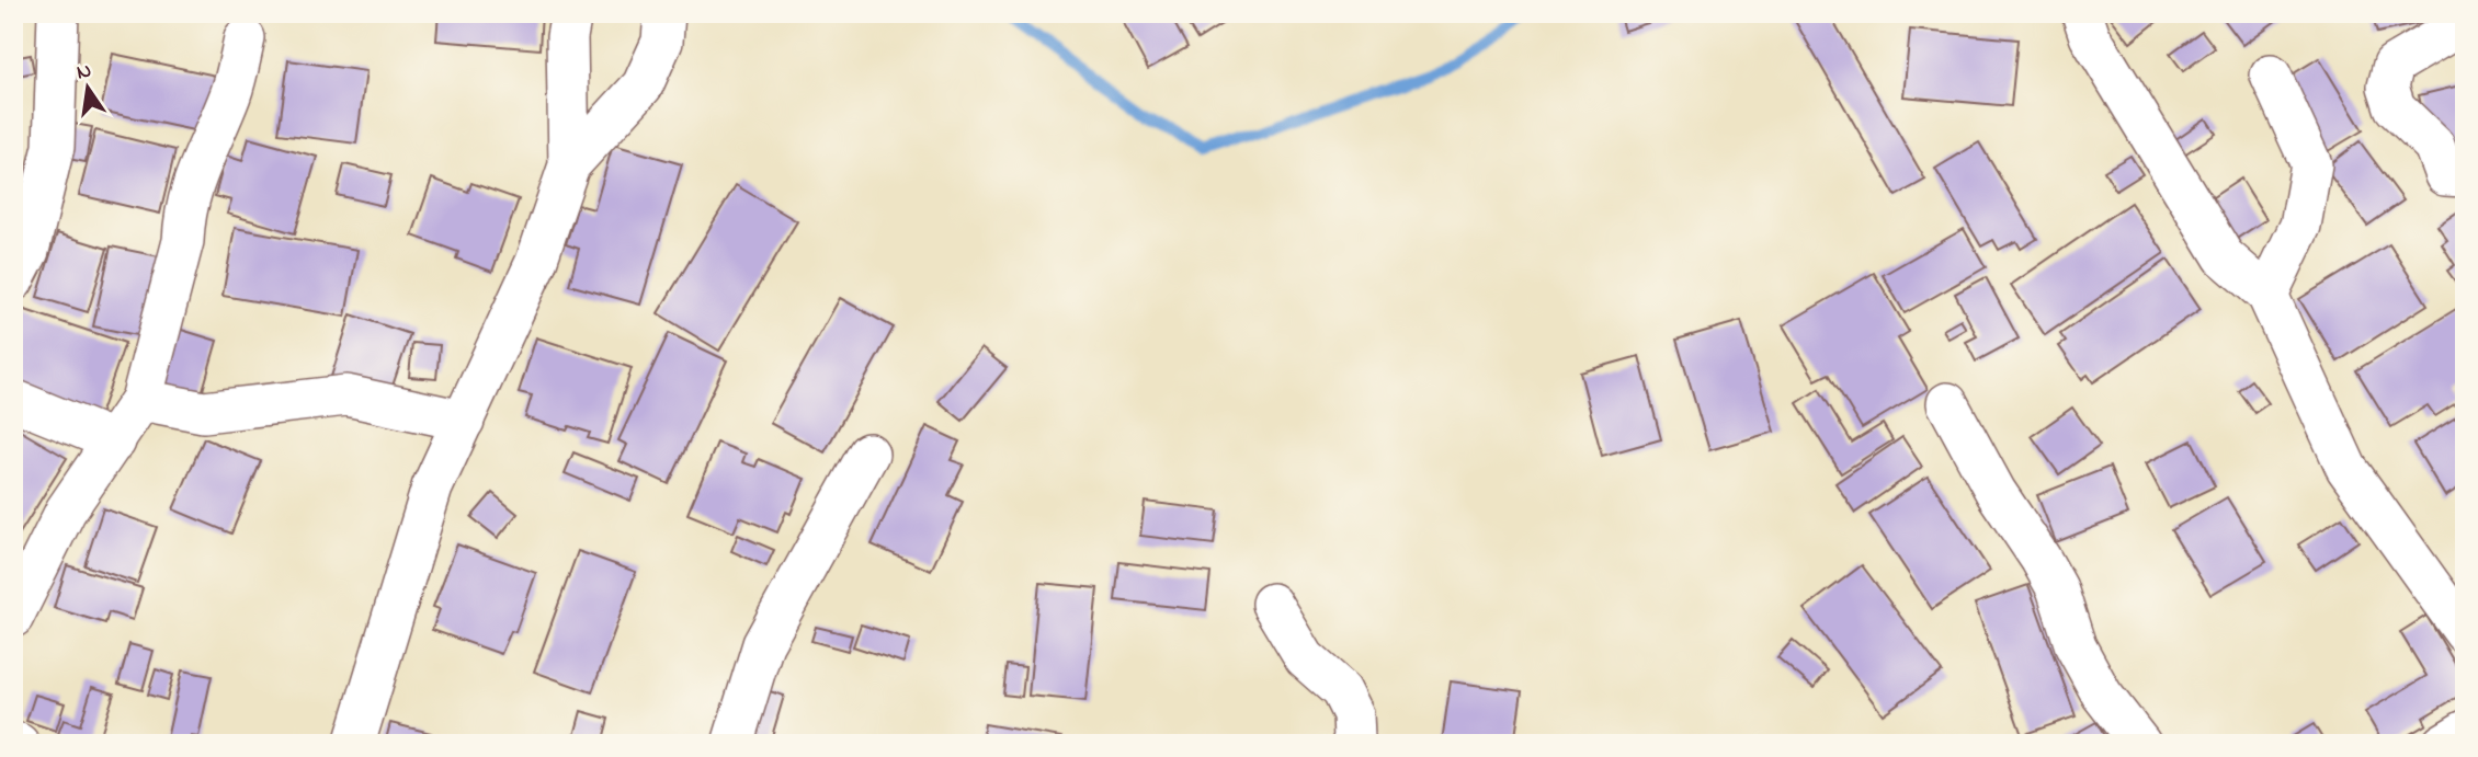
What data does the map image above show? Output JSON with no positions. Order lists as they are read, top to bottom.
{
  "north": "top"
}
